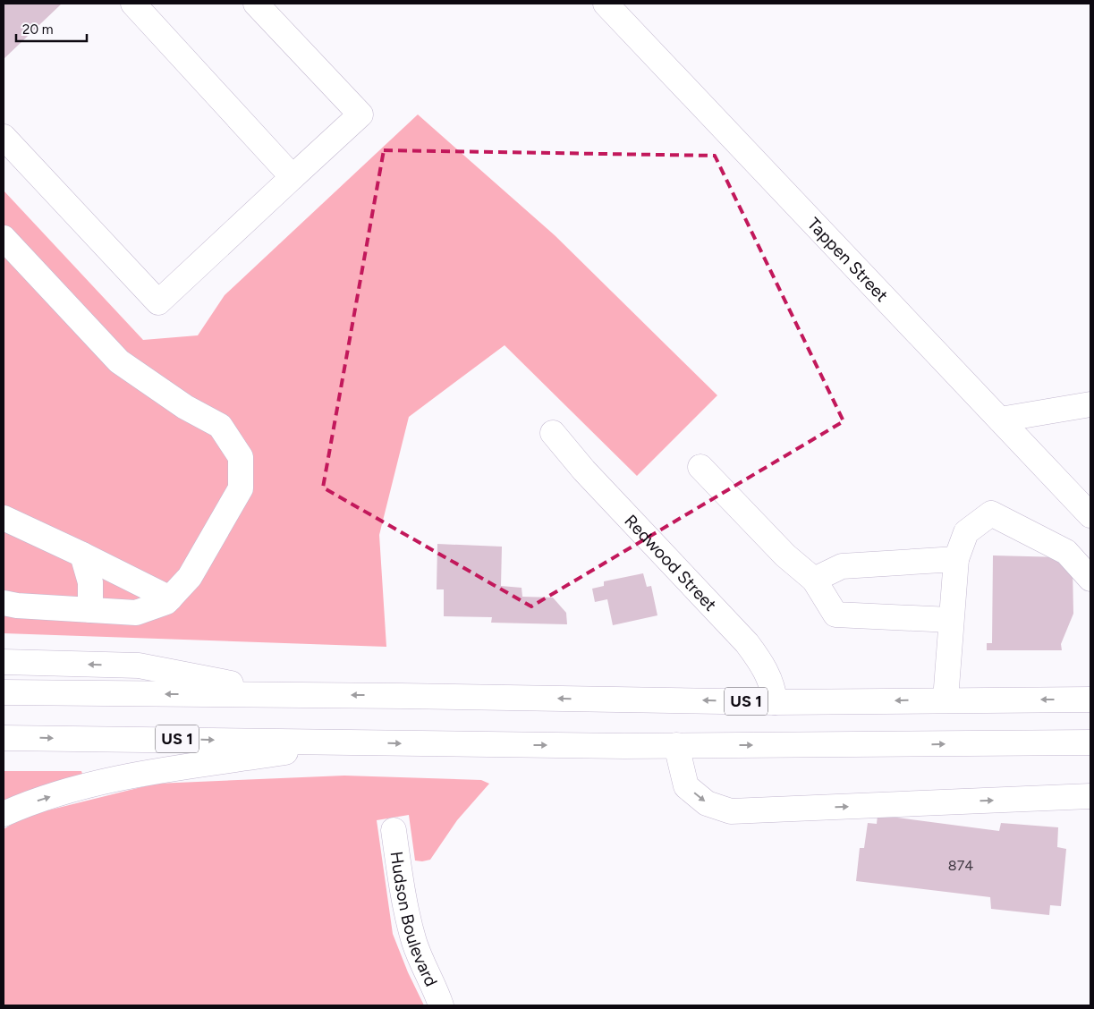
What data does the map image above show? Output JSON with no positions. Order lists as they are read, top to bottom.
{
  "streets": {
    "main road": [
      "Tappen Street",
      "Redwood Street",
      "US 1",
      "Hudson Boulevard"
    ]
  },
  "crossings": [
    ["Redwood Street", "US 1"]
  ],
  "house_numbers": ["874"],
  "scale_bar": "20 m"
}
